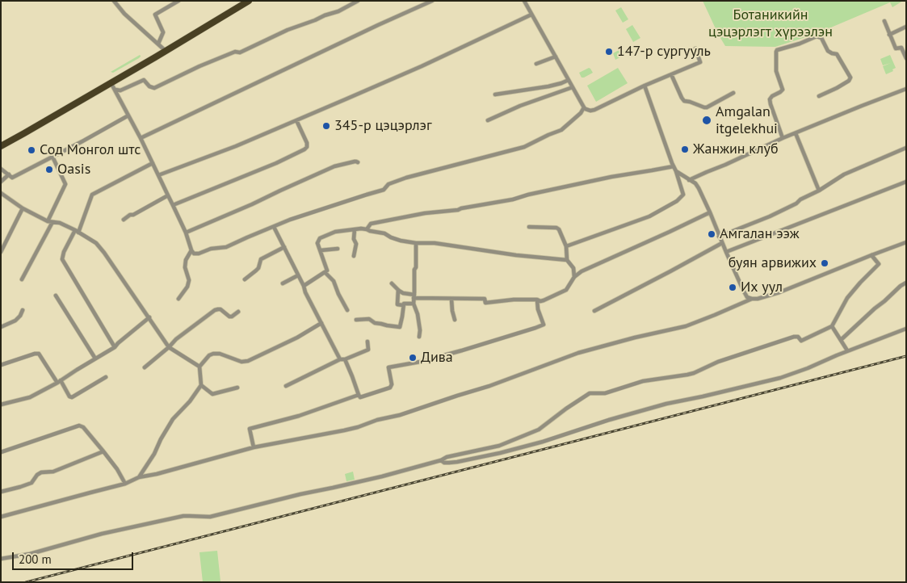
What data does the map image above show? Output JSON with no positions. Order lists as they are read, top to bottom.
{
  "parks": ["Ботаникийн цэцэрлэгт хүрээлэн"],
  "places": [
    "147-р сургууль",
    "Amgalan itgelekhui",
    "345-р цэцэрлэг",
    "Жанжин клуб",
    "Сод Монгол штс",
    "Oasis",
    "Амгалан ээж",
    "буян арвижих",
    "Их уул",
    "Дива"
  ],
  "scale_bar": "200 m"
}
